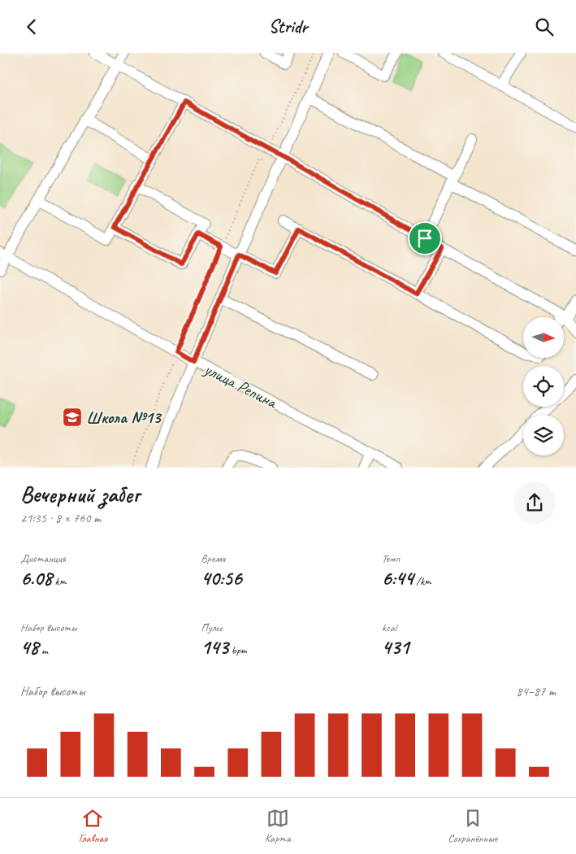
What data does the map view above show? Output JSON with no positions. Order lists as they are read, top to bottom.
{
  "streets": {
    "street": ["улица Репина"]
  },
  "places": {
    "school or university": ["Школа №13"]
  },
  "north": "right",
  "page": {
    "header": "Stridr",
    "heading": ["Вечерний забег", "21:35 · 8 × 760 m"],
    "stats": [
      ["Дистанция", "6.08 km"],
      ["Время", "40:56"],
      ["Темп", "6:44 /km"],
      ["Набор высоты", "48 m"],
      ["Пульс", "143 bpm"],
      ["kcal", "431"]
    ],
    "chart": ["Набор высоты", "84–87 m"],
    "tabs": ["Главная", "Карта", "Сохранённые"]
  }
}
